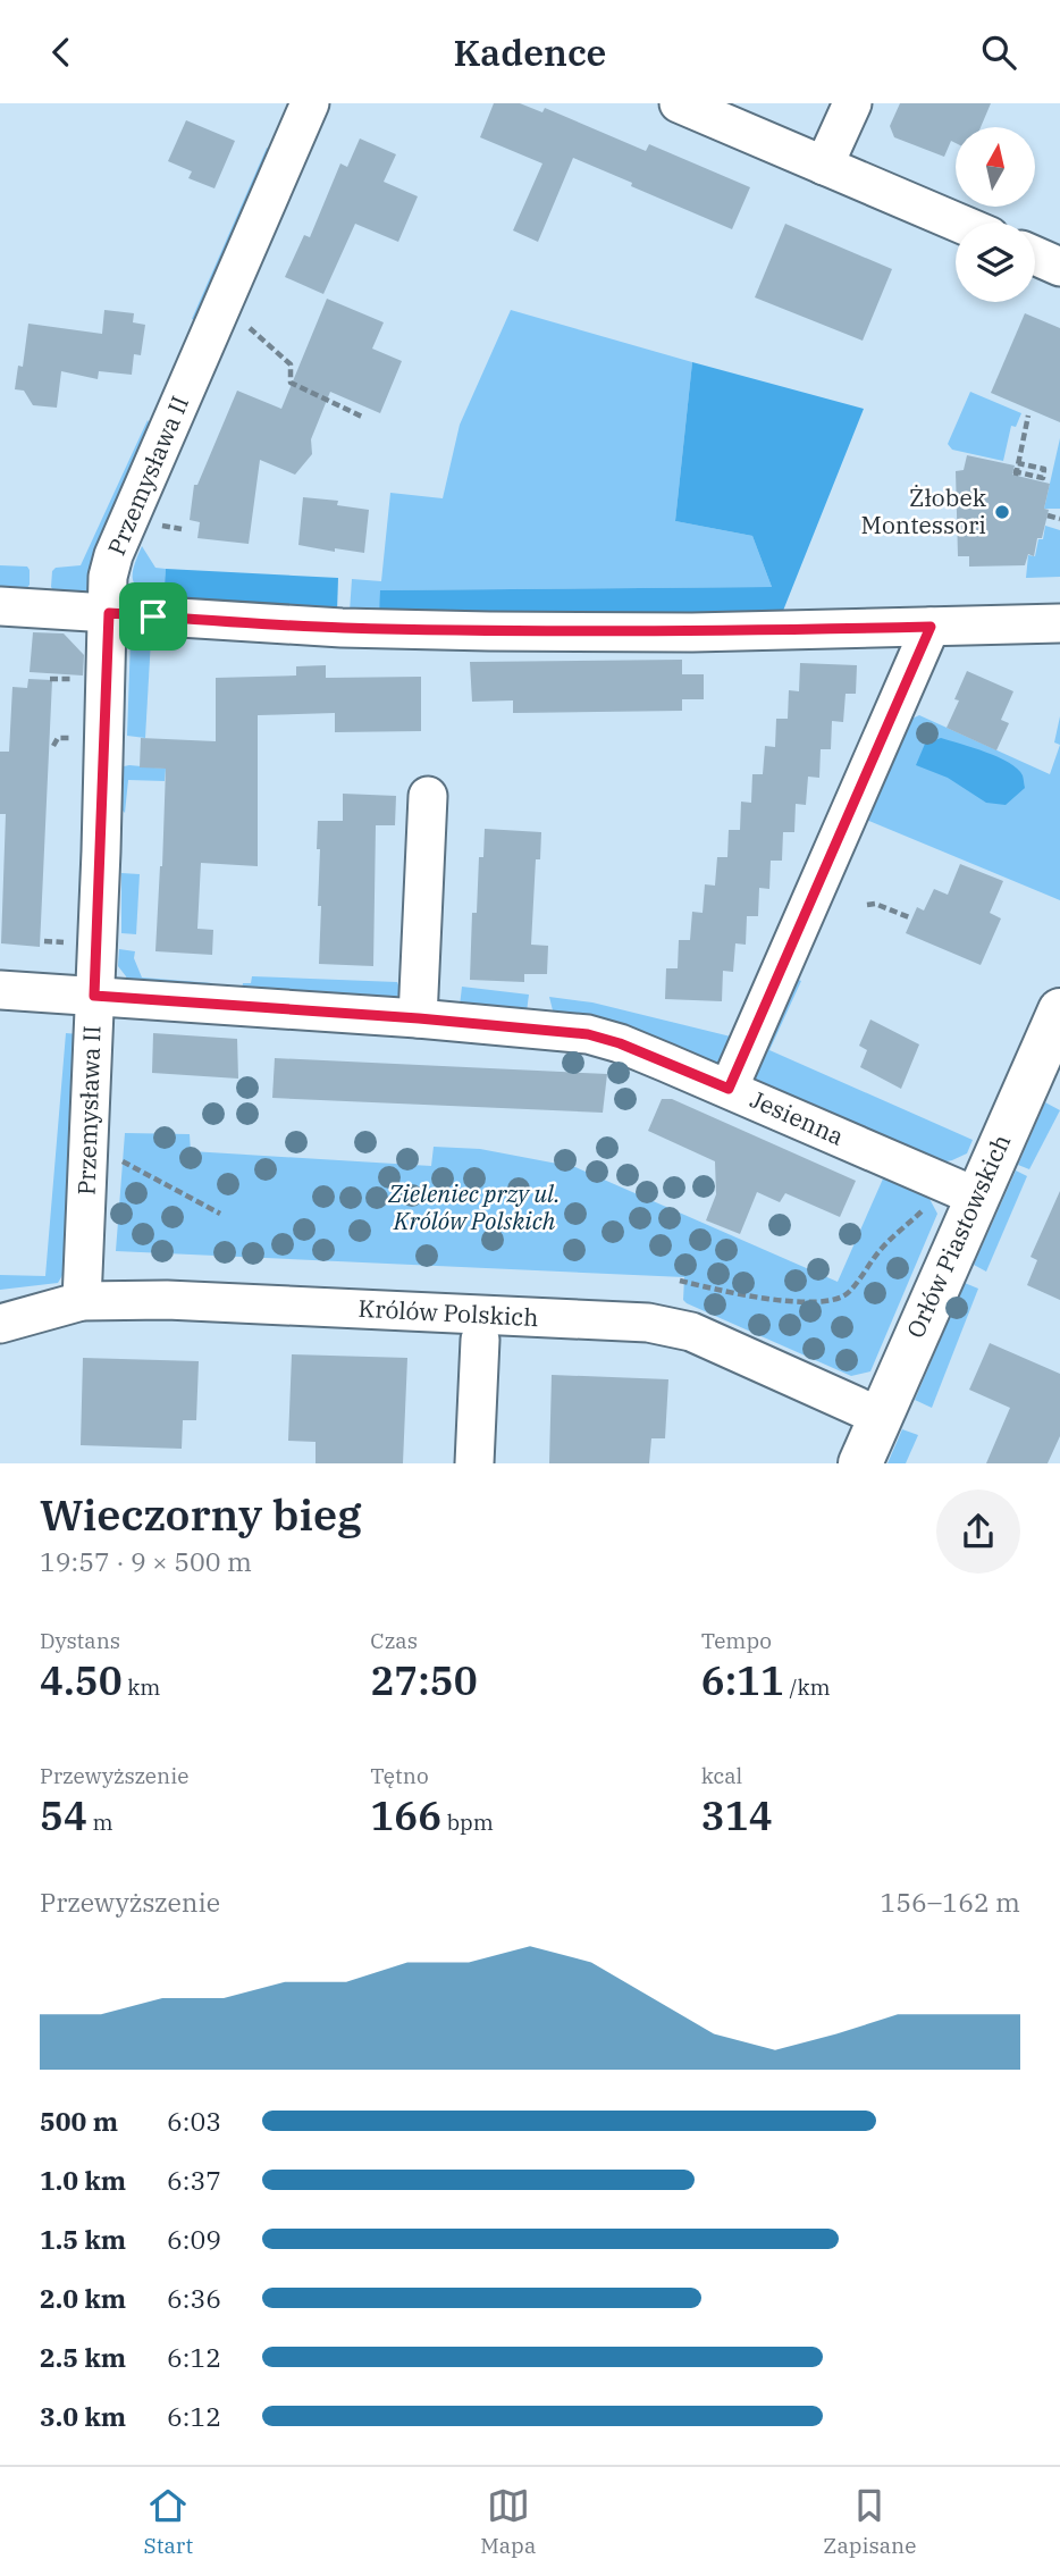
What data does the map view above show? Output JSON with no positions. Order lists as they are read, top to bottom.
{
  "streets": {
    "street": [
      "Przemysława II",
      "Jesienna",
      "Orłów Piastowskich",
      "Królów Polskich"
    ]
  },
  "crossings": [
    ["Przemysława II", "Jesienna"],
    ["Przemysława II", "Królów Polskich"],
    ["Jesienna", "Orłów Piastowskich"],
    ["Orłów Piastowskich", "Królów Polskich"]
  ],
  "parks": ["Zieleniec przy ul. Królów Polskich"],
  "places": ["Żłobek Montessori"],
  "north": "top",
  "page": {
    "header": "Kadence",
    "heading": ["Wieczorny bieg", "19:57 · 9 × 500 m"],
    "stats": [
      ["Dystans", "4.50 km"],
      ["Czas", "27:50"],
      ["Tempo", "6:11 /km"],
      ["Przewyższenie", "54 m"],
      ["Tętno", "166 bpm"],
      ["kcal", "314"]
    ],
    "chart": ["Przewyższenie", "156–162 m"],
    "list": [
      {
        "name": "500 m",
        "note": "6:03"
      },
      {
        "name": "1.0 km",
        "note": "6:37"
      },
      {
        "name": "1.5 km",
        "note": "6:09"
      },
      {
        "name": "2.0 km",
        "note": "6:36"
      },
      {
        "name": "2.5 km",
        "note": "6:12"
      },
      {
        "name": "3.0 km",
        "note": "6:12"
      }
    ],
    "tabs": ["Start", "Mapa", "Zapisane"]
  }
}
